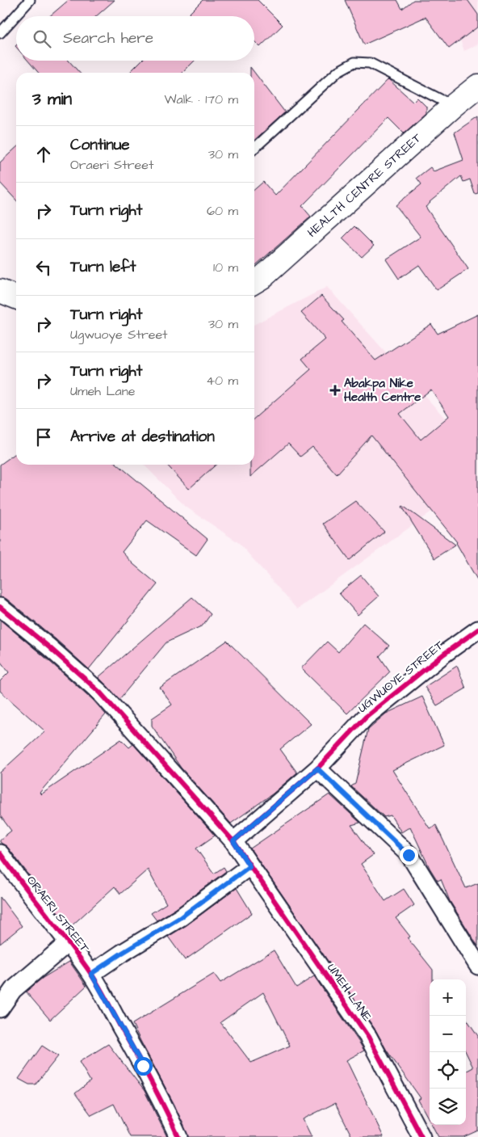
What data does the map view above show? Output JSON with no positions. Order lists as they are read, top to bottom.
{
  "streets": {
    "street": [
      "HEALTH CENTRE STREET",
      "UGWUOYE STREET",
      "ORAERI STREET",
      "UMEH LANE"
    ]
  },
  "crossings": [
    ["UGWUOYE STREET", "UMEH LANE"]
  ],
  "places": {
    "health": ["Abakpa Nike Health Centre"]
  },
  "page": {
    "search": "Search here",
    "heading": ["3 min", "Walk · 170 m"],
    "list": [
      ["Continue", "Oraeri Street", "30 m"],
      ["Turn right", "60 m"],
      ["Turn left", "10 m"],
      ["Turn right", "Ugwuoye Street", "30 m"],
      ["Turn right", "Umeh Lane", "40 m"],
      "Arrive at destination"
    ],
    "map_buttons": ["+", "−"]
  }
}
